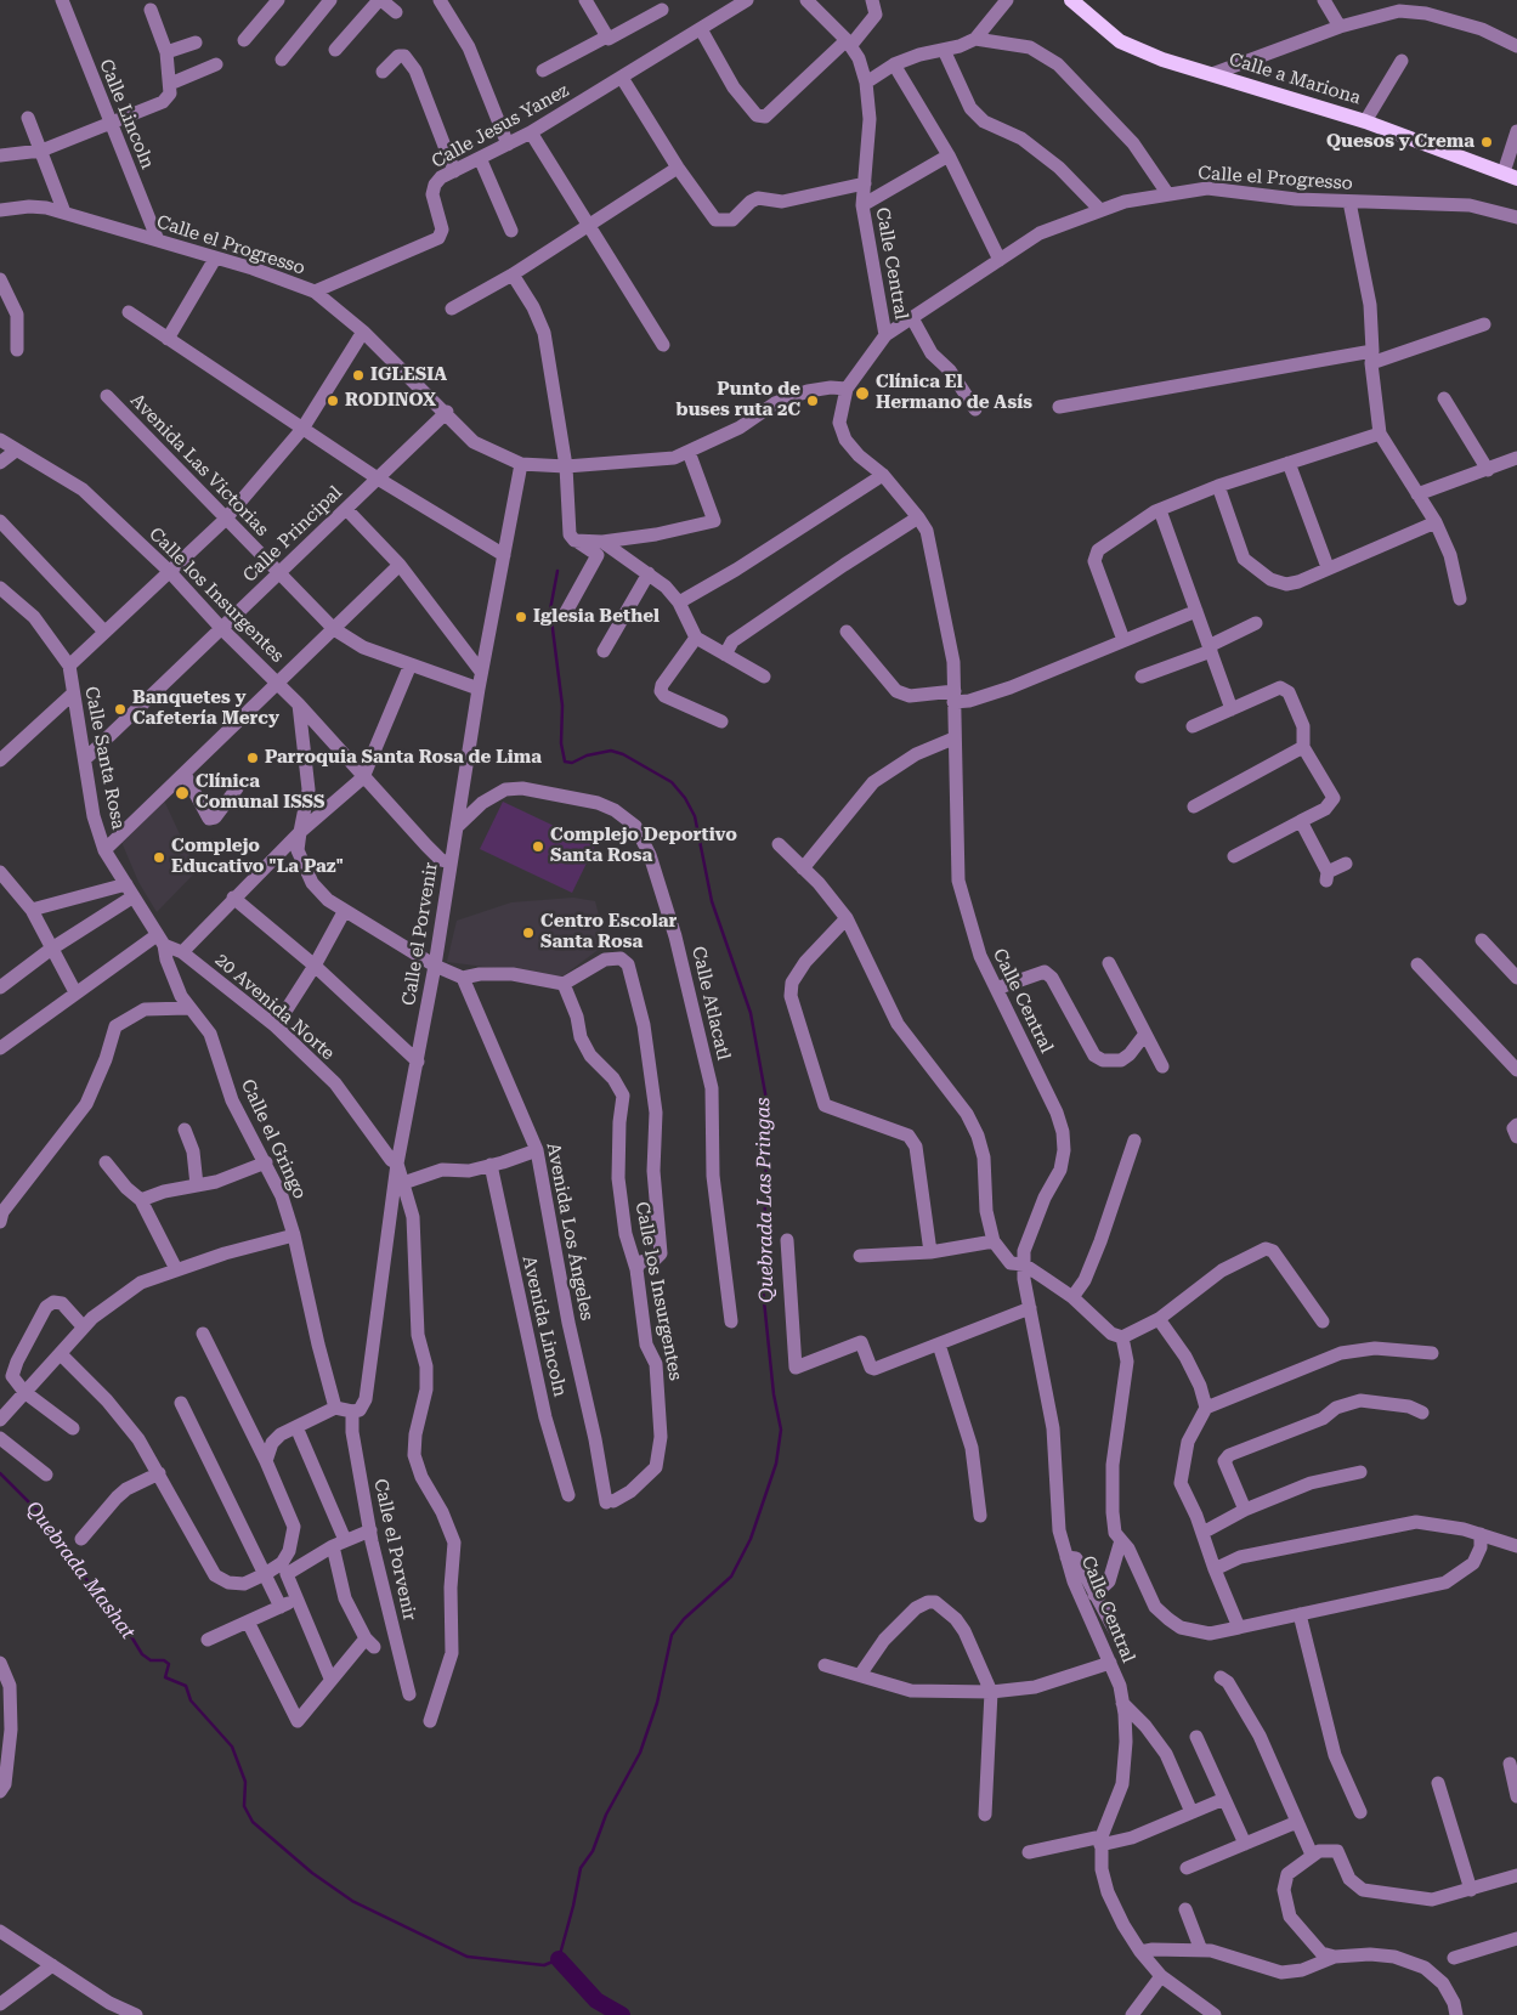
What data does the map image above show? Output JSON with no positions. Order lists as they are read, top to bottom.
{
  "streets": {
    "main road": ["Calle a Mariona"],
    "street": [
      "Calle Lincoln",
      "Calle Jesus Yanez",
      "Calle el Progresso",
      "Calle Central",
      "Avenida Las Victorias",
      "Calle Principal",
      "Calle los Insurgentes",
      "Calle Santa Rosa",
      "Calle el Porvenir",
      "Calle Atlacatl",
      "20 Avenida Norte",
      "Calle el Gringo",
      "Avenida Los Ángeles",
      "Avenida Lincoln"
    ]
  },
  "crossings": [
    ["Calle Lincoln", "Calle el Progresso"],
    ["Calle Jesus Yanez", "Calle el Progresso"],
    ["Calle el Progresso", "Calle Central"],
    ["Calle el Progresso", "Calle Principal"],
    ["Calle el Progresso", "Calle el Porvenir"],
    ["Avenida Las Victorias", "Calle Principal"],
    ["Avenida Las Victorias", "Calle el Porvenir"],
    ["Calle Principal", "Calle los Insurgentes"],
    ["Calle Principal", "Calle Santa Rosa"],
    ["Calle los Insurgentes", "Calle el Porvenir"],
    ["Calle los Insurgentes", "Avenida Los Ángeles"],
    ["Calle Santa Rosa", "20 Avenida Norte"],
    ["Calle Santa Rosa", "Calle el Gringo"],
    ["Calle el Porvenir", "Calle Atlacatl"],
    ["Calle el Porvenir", "20 Avenida Norte"],
    ["20 Avenida Norte", "Calle el Gringo"]
  ],
  "water": ["Quebrada Las Pringas", "Quebrada Mashat"],
  "places": [
    "Quesos y Crema",
    "IGLESIA",
    "Clínica El Hermano de Asís",
    "RODINOX",
    "Punto de buses ruta 2C",
    "Iglesia Bethel",
    "Banquetes y Cafetería Mercy",
    "Parroquia Santa Rosa de Lima",
    "Clínica Comunal ISSS",
    "Complejo Deportivo Santa Rosa",
    "Complejo Educativo \"La Paz\"",
    "Centro Escolar Santa Rosa"
  ]
}
